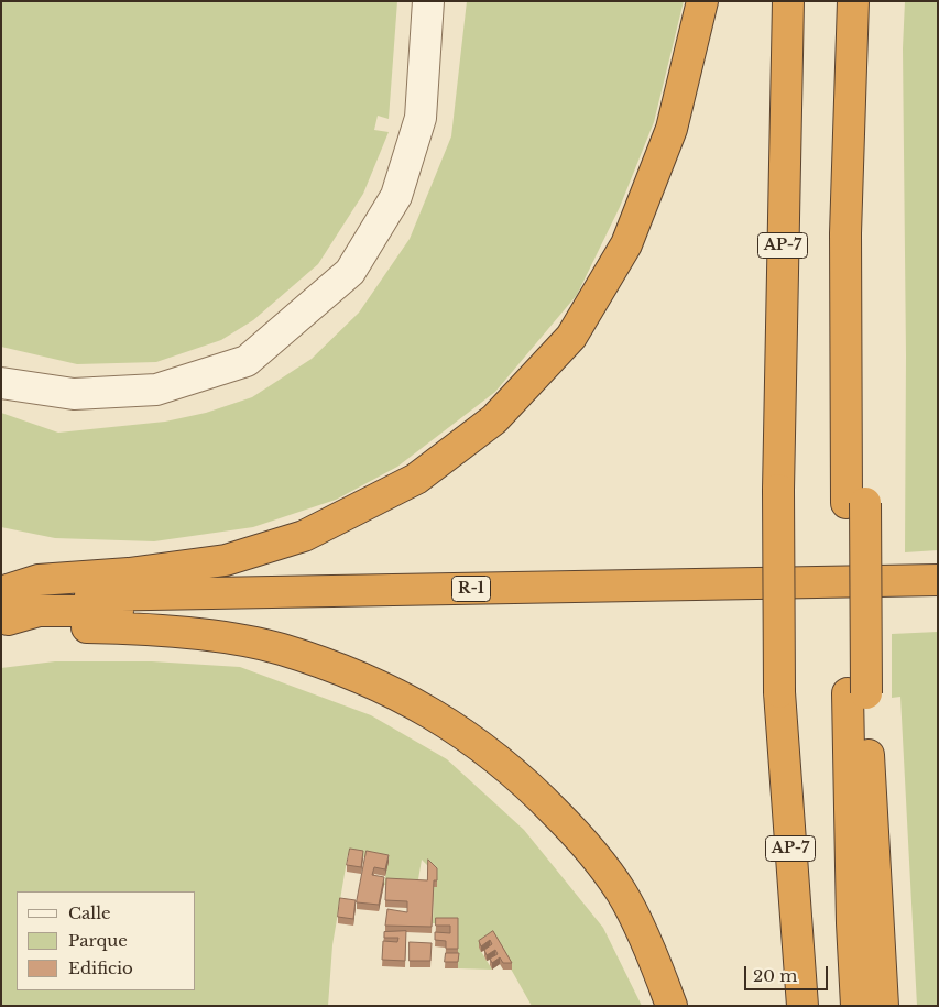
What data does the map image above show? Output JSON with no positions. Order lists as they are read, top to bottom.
{
  "streets": {
    "highway": ["AP-7", "R-1"]
  },
  "legend": ["Calle", "Parque", "Edificio"],
  "scale_bar": "20 m"
}
